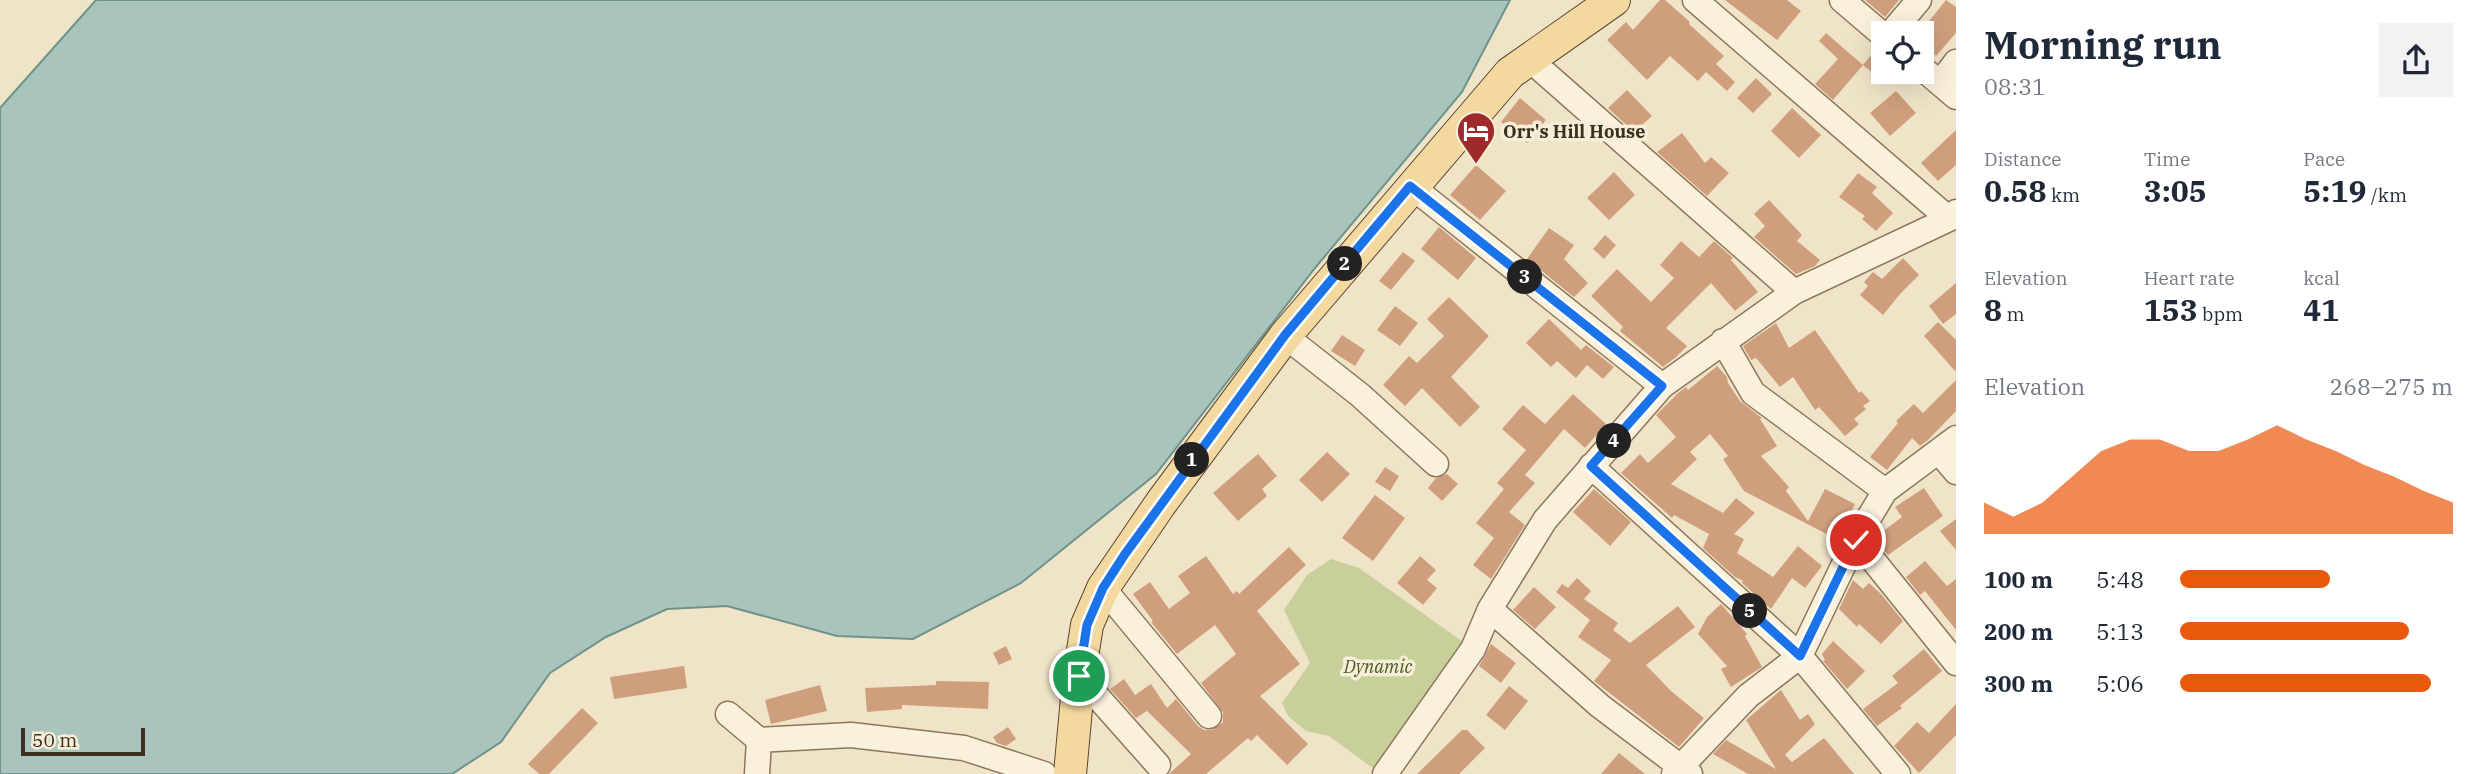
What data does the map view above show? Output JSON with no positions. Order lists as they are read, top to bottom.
{
  "parks": ["Dynamic"],
  "places": {
    "hotel": ["Orr's Hill House"]
  },
  "scale_bar": "50 m",
  "page": {
    "heading": ["Morning run", "08:31"],
    "stats": [
      ["Distance", "0.58 km"],
      ["Time", "3:05"],
      ["Pace", "5:19 /km"],
      ["Elevation", "8 m"],
      ["Heart rate", "153 bpm"],
      ["kcal", "41"]
    ],
    "pins": [
      "2",
      "3",
      "4",
      "1",
      "5"
    ],
    "chart": ["Elevation", "268–275 m"],
    "list": [
      {
        "name": "100 m",
        "note": "5:48"
      },
      {
        "name": "200 m",
        "note": "5:13"
      },
      {
        "name": "300 m",
        "note": "5:06"
      }
    ],
    "scale": "50 m"
  }
}
